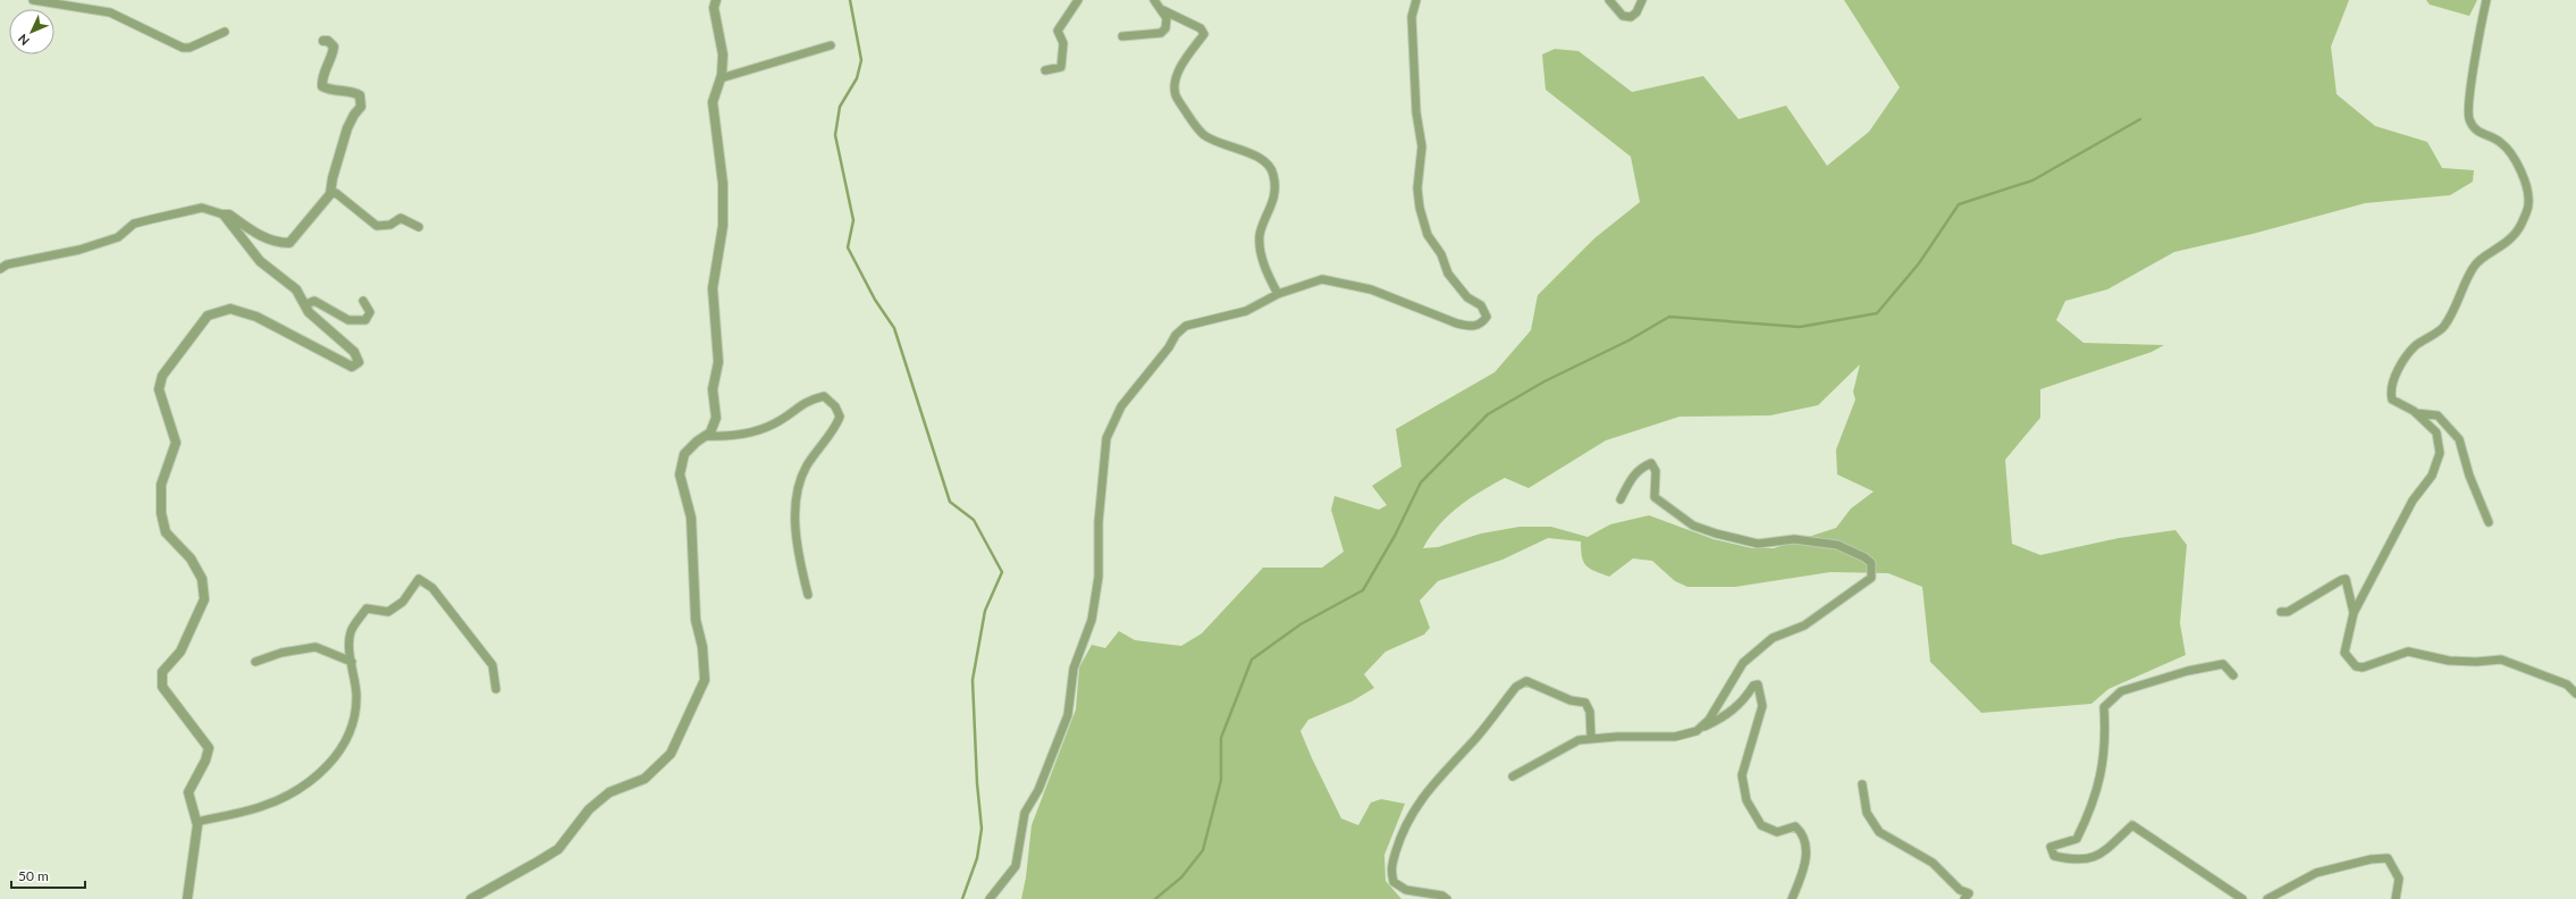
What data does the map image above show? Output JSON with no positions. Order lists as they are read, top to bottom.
{
  "scale_bar": "50 m",
  "north": "bottom left"
}
